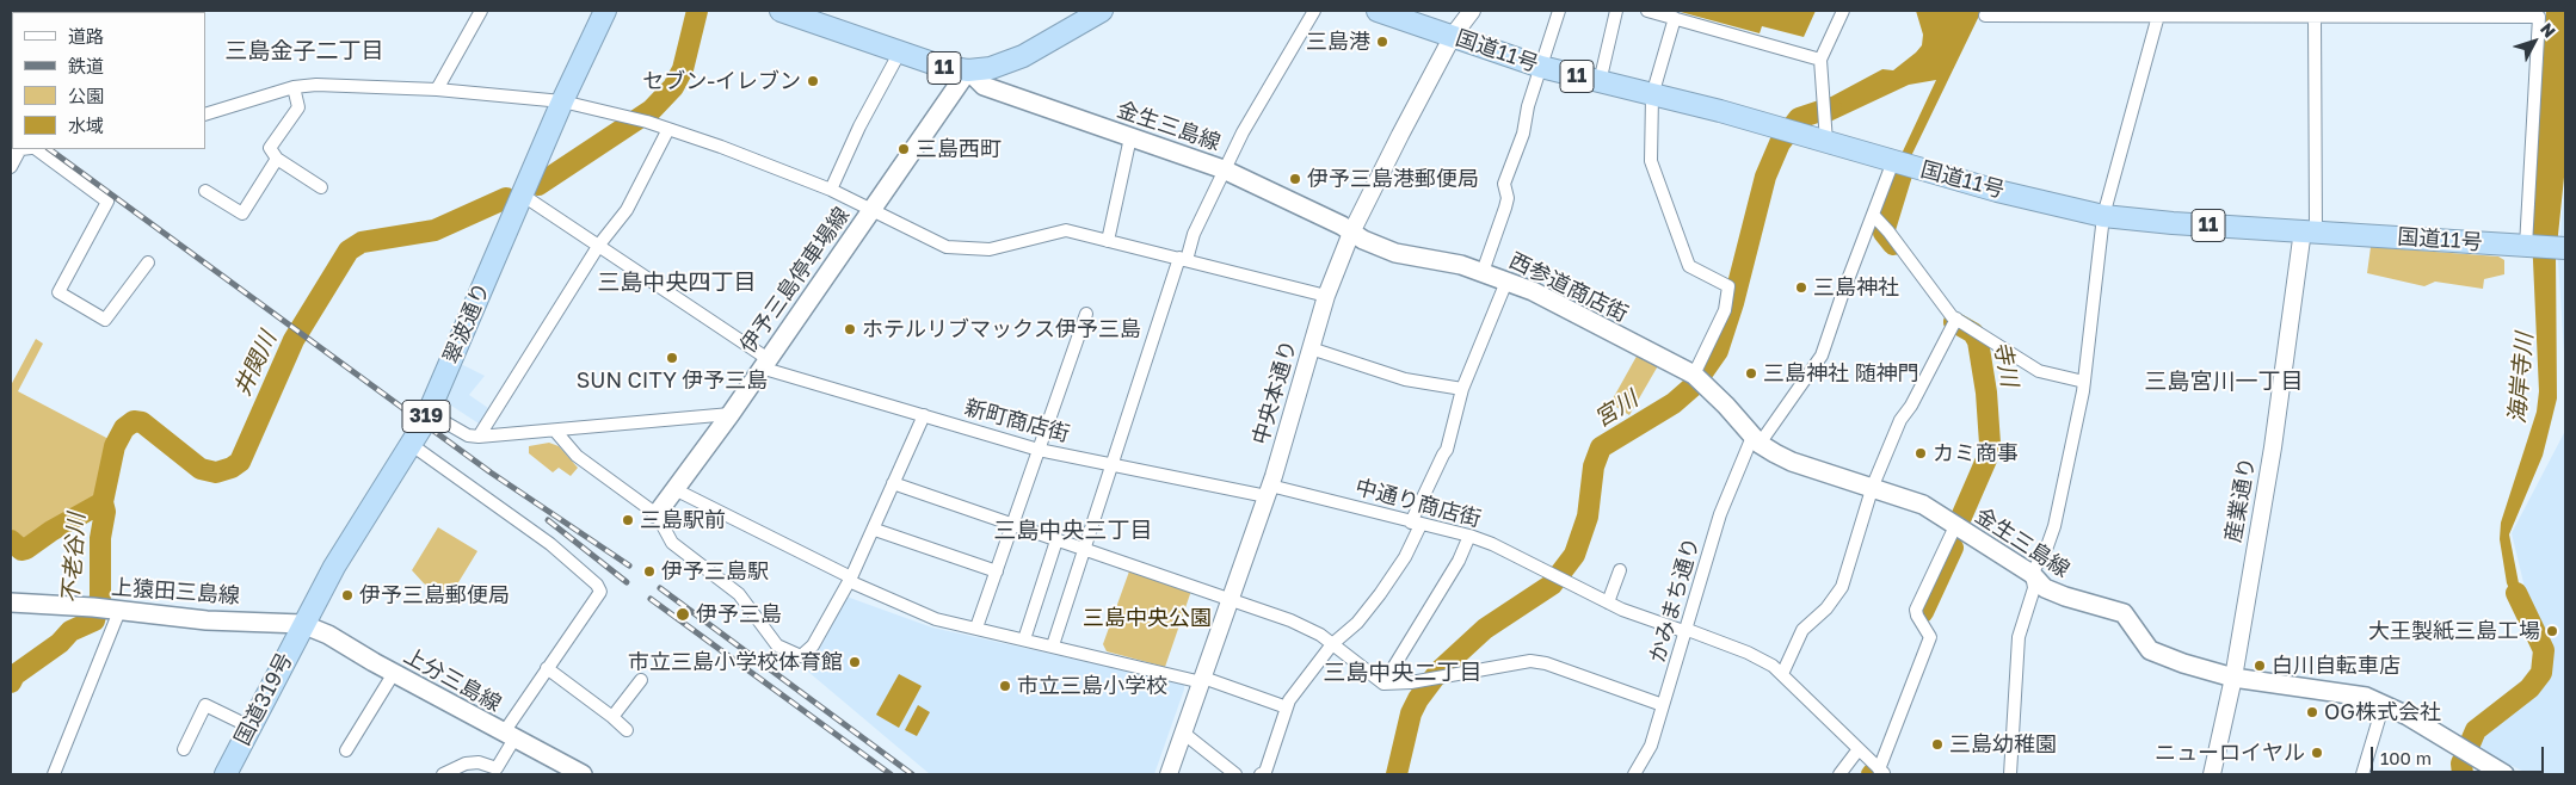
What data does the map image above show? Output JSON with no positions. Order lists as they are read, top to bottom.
{
  "streets": {
    "highway": [
      "国道11号",
      "11",
      "翠波通り",
      "319",
      "国道319号"
    ],
    "main road": [
      "金生三島線",
      "伊予三島停車場線",
      "西参道商店街",
      "上猿田三島線",
      "上分三島線"
    ],
    "street": [
      "中央本通り",
      "新町商店街",
      "産業通り",
      "中通り商店街",
      "かみまち通り"
    ]
  },
  "crossings": [
    ["国道11号", "中央本通り"],
    ["国道11号", "産業通り"],
    ["国道11号", "かみまち通り"],
    ["11", "金生三島線"],
    ["11", "伊予三島停車場線"],
    ["金生三島線", "伊予三島停車場線"],
    ["金生三島線", "西参道商店街"],
    ["金生三島線", "中央本通り"],
    ["金生三島線", "産業通り"],
    ["金生三島線", "かみまち通り"],
    ["伊予三島停車場線", "新町商店街"],
    ["西参道商店街", "中央本通り"],
    ["翠波通り", "新町商店街"],
    ["翠波通り", "上猿田三島線"],
    ["翠波通り", "上分三島線"],
    ["翠波通り", "国道319号"],
    ["中央本通り", "新町商店街"],
    ["中央本通り", "中通り商店街"],
    ["新町商店街", "中通り商店街"],
    ["中通り商店街", "かみまち通り"],
    ["上猿田三島線", "上分三島線"],
    ["上猿田三島線", "国道319号"],
    ["上分三島線", "国道319号"]
  ],
  "districts": [
    "三島金子二丁目",
    "三島中央四丁目",
    "三島宮川一丁目",
    "三島中央三丁目",
    "三島中央二丁目"
  ],
  "water": [
    "井関川",
    "寺川",
    "海岸寺川",
    "宮川",
    "不老谷川"
  ],
  "parks": ["三島中央公園"],
  "places": [
    "三島港",
    "セブン-イレブン",
    "三島西町",
    "伊予三島港郵便局",
    "三島神社",
    "ホテルリブマックス伊予三島",
    "SUN CITY 伊予三島",
    "三島神社 随神門",
    "カミ商事",
    "三島駅前",
    "伊予三島駅",
    "伊予三島郵便局",
    "伊予三島",
    "大王製紙三島工場",
    "市立三島小学校体育館",
    "白川自転車店",
    "市立三島小学校",
    "OG株式会社",
    "三島幼稚園",
    "ニューロイヤル"
  ],
  "legend": [
    "道路",
    "鉄道",
    "公園",
    "水域"
  ],
  "scale_bar": "100 m",
  "north": "top right"
}
